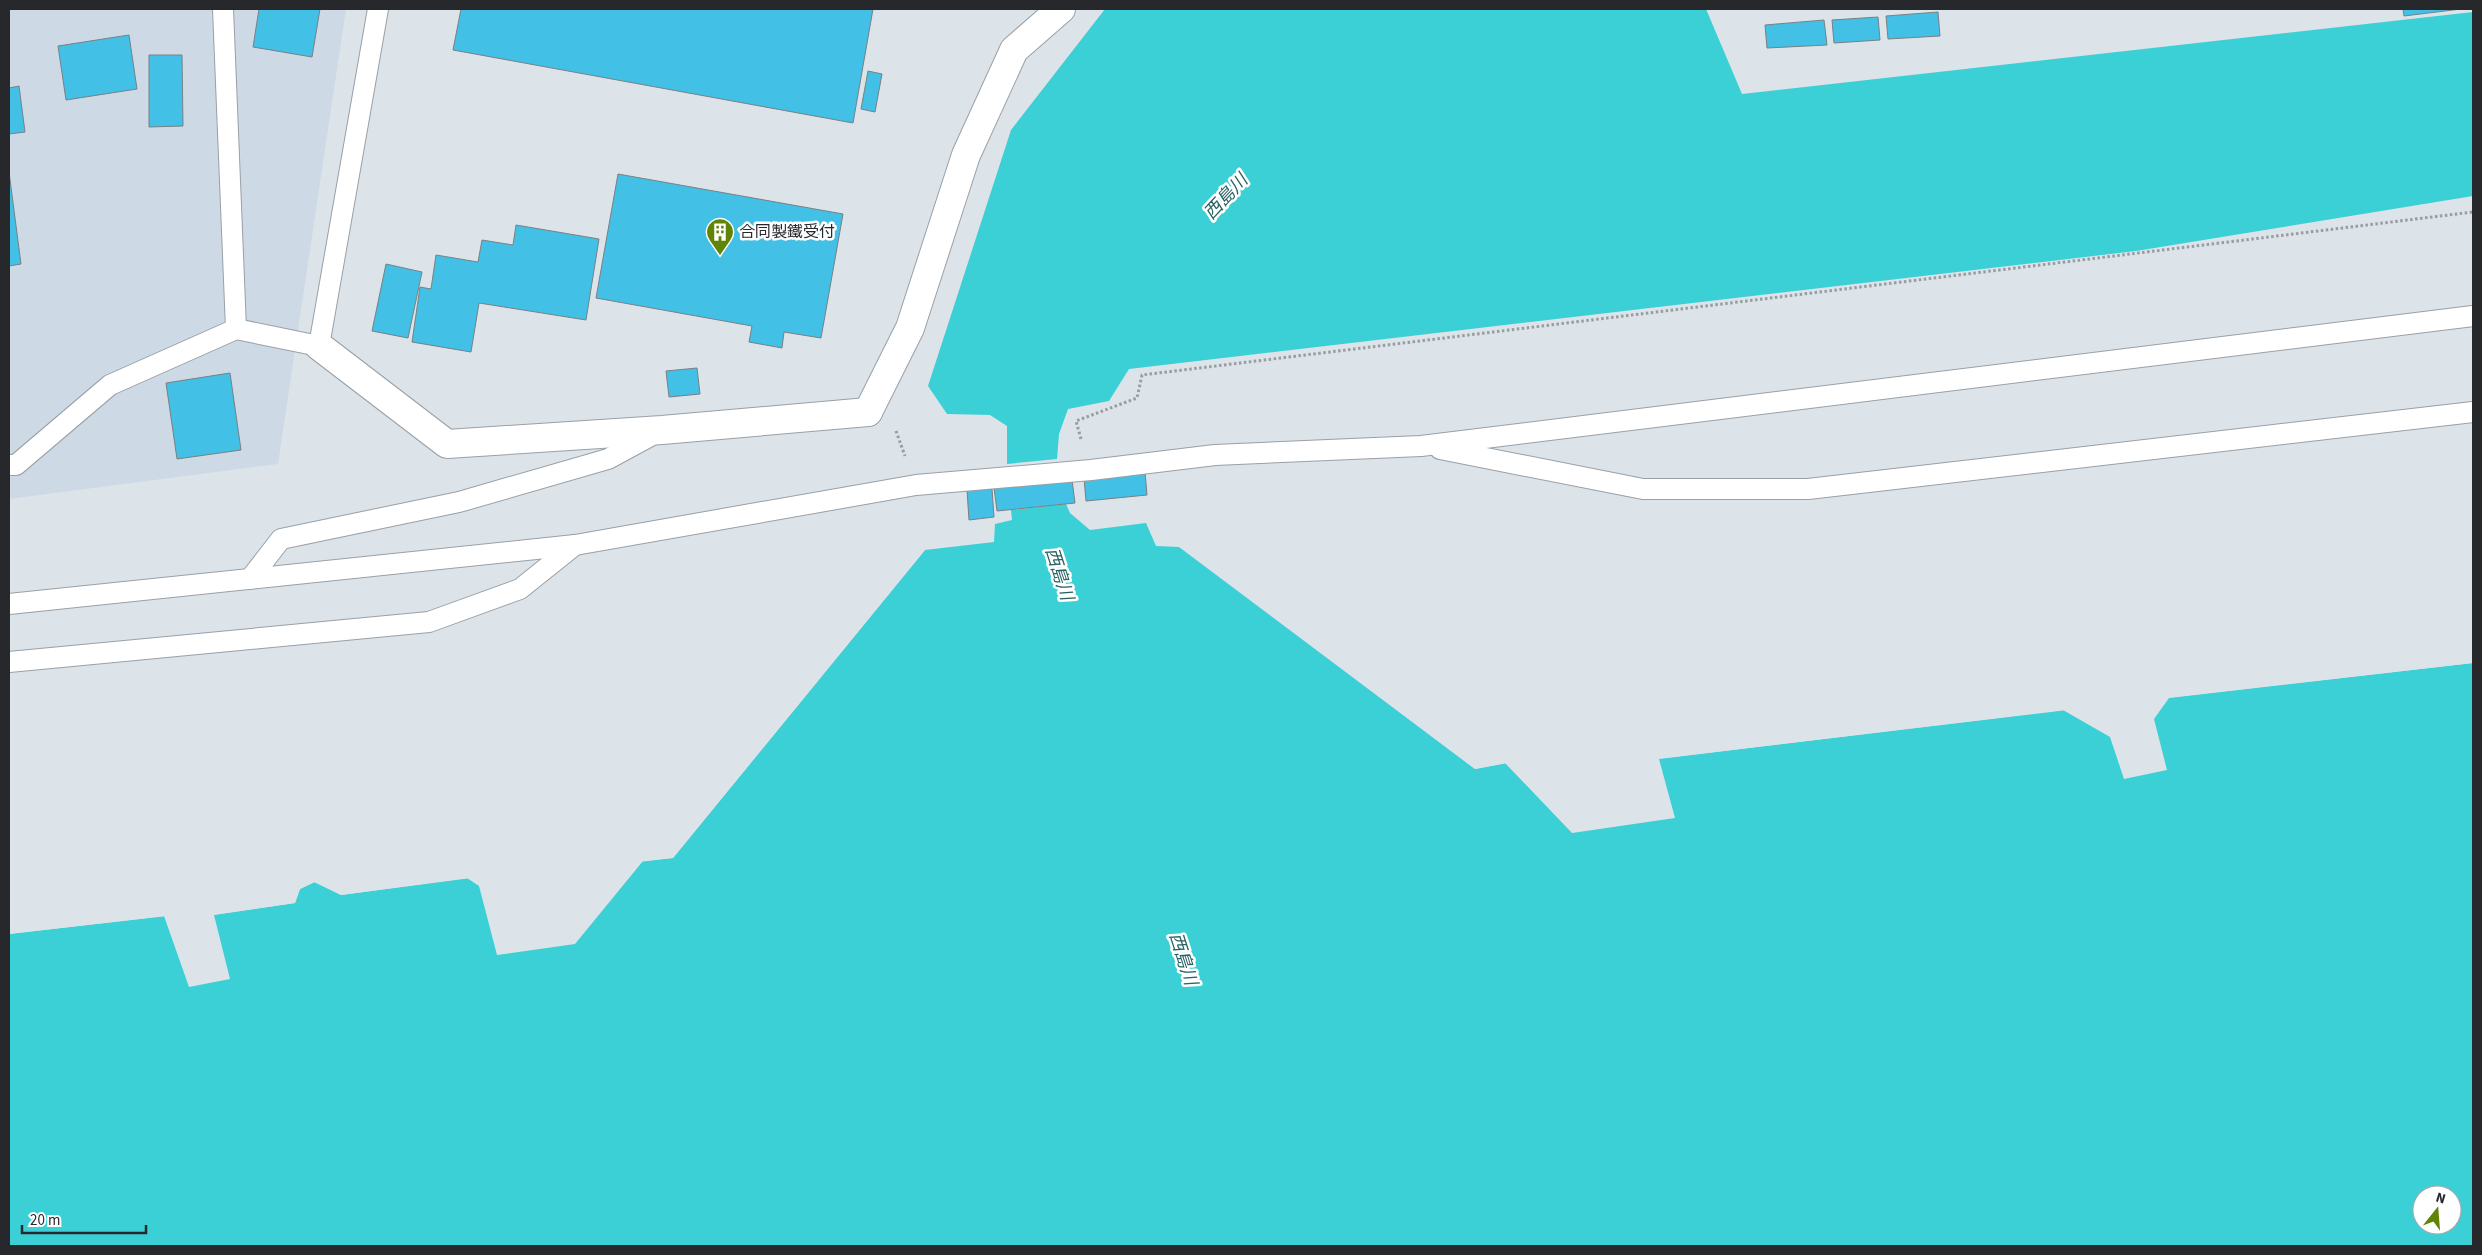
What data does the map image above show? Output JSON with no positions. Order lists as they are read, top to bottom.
{
  "water": ["西島川"],
  "places": {
    "building": ["合同製鐵受付"]
  },
  "scale_bar": "20 m",
  "north": "top"
}
